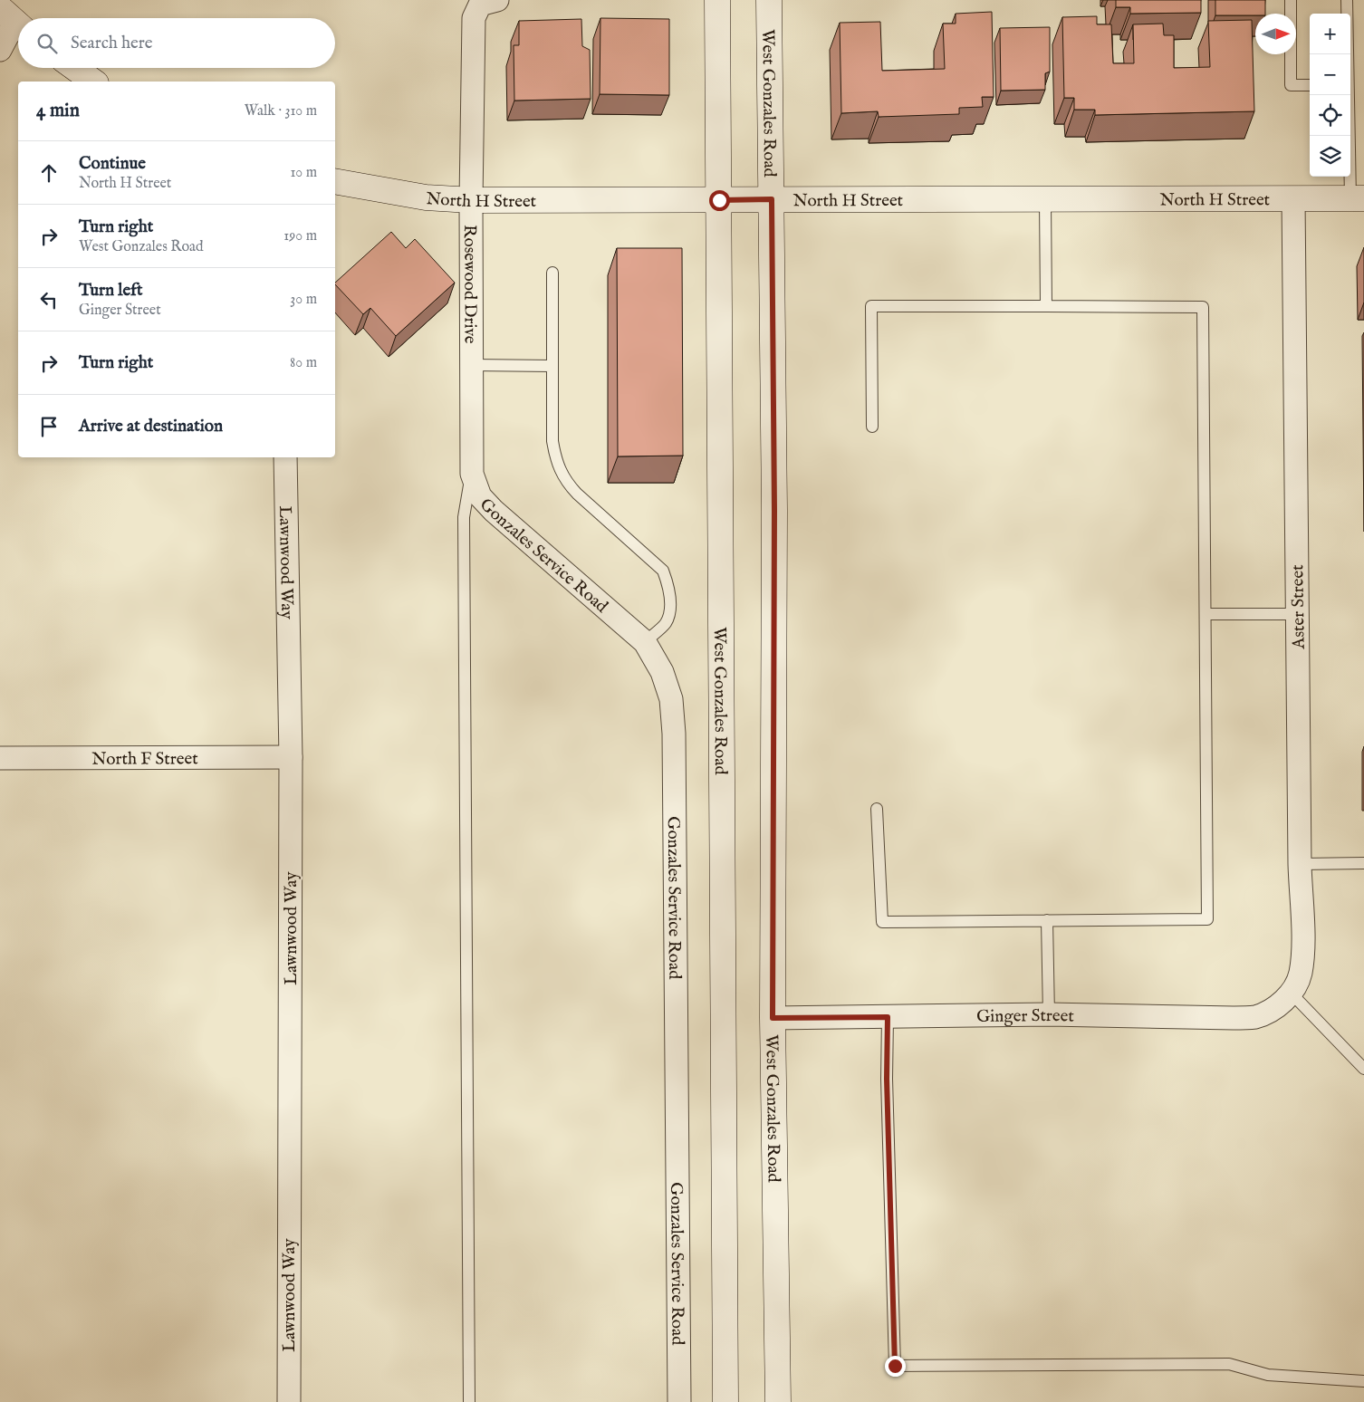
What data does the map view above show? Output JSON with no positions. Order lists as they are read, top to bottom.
{
  "streets": {
    "main road": ["West Gonzales Road", "North H Street"],
    "street": [
      "Rosewood Drive",
      "Gonzales Service Road",
      "Lawnwood Way",
      "Aster Street",
      "North F Street",
      "Ginger Street"
    ]
  },
  "crossings": [
    ["West Gonzales Road", "North H Street"],
    ["West Gonzales Road", "Ginger Street"],
    ["North H Street", "Rosewood Drive"],
    ["North H Street", "Aster Street"],
    ["Rosewood Drive", "Gonzales Service Road"],
    ["Lawnwood Way", "North F Street"],
    ["Aster Street", "Ginger Street"]
  ],
  "north": "right",
  "page": {
    "map_buttons": ["+", "−"],
    "search": "Search here",
    "heading": ["4 min", "Walk · 310 m"],
    "list": [
      ["Continue", "North H Street", "10 m"],
      ["Turn right", "West Gonzales Road", "190 m"],
      ["Turn left", "Ginger Street", "30 m"],
      ["Turn right", "80 m"],
      "Arrive at destination"
    ]
  }
}
